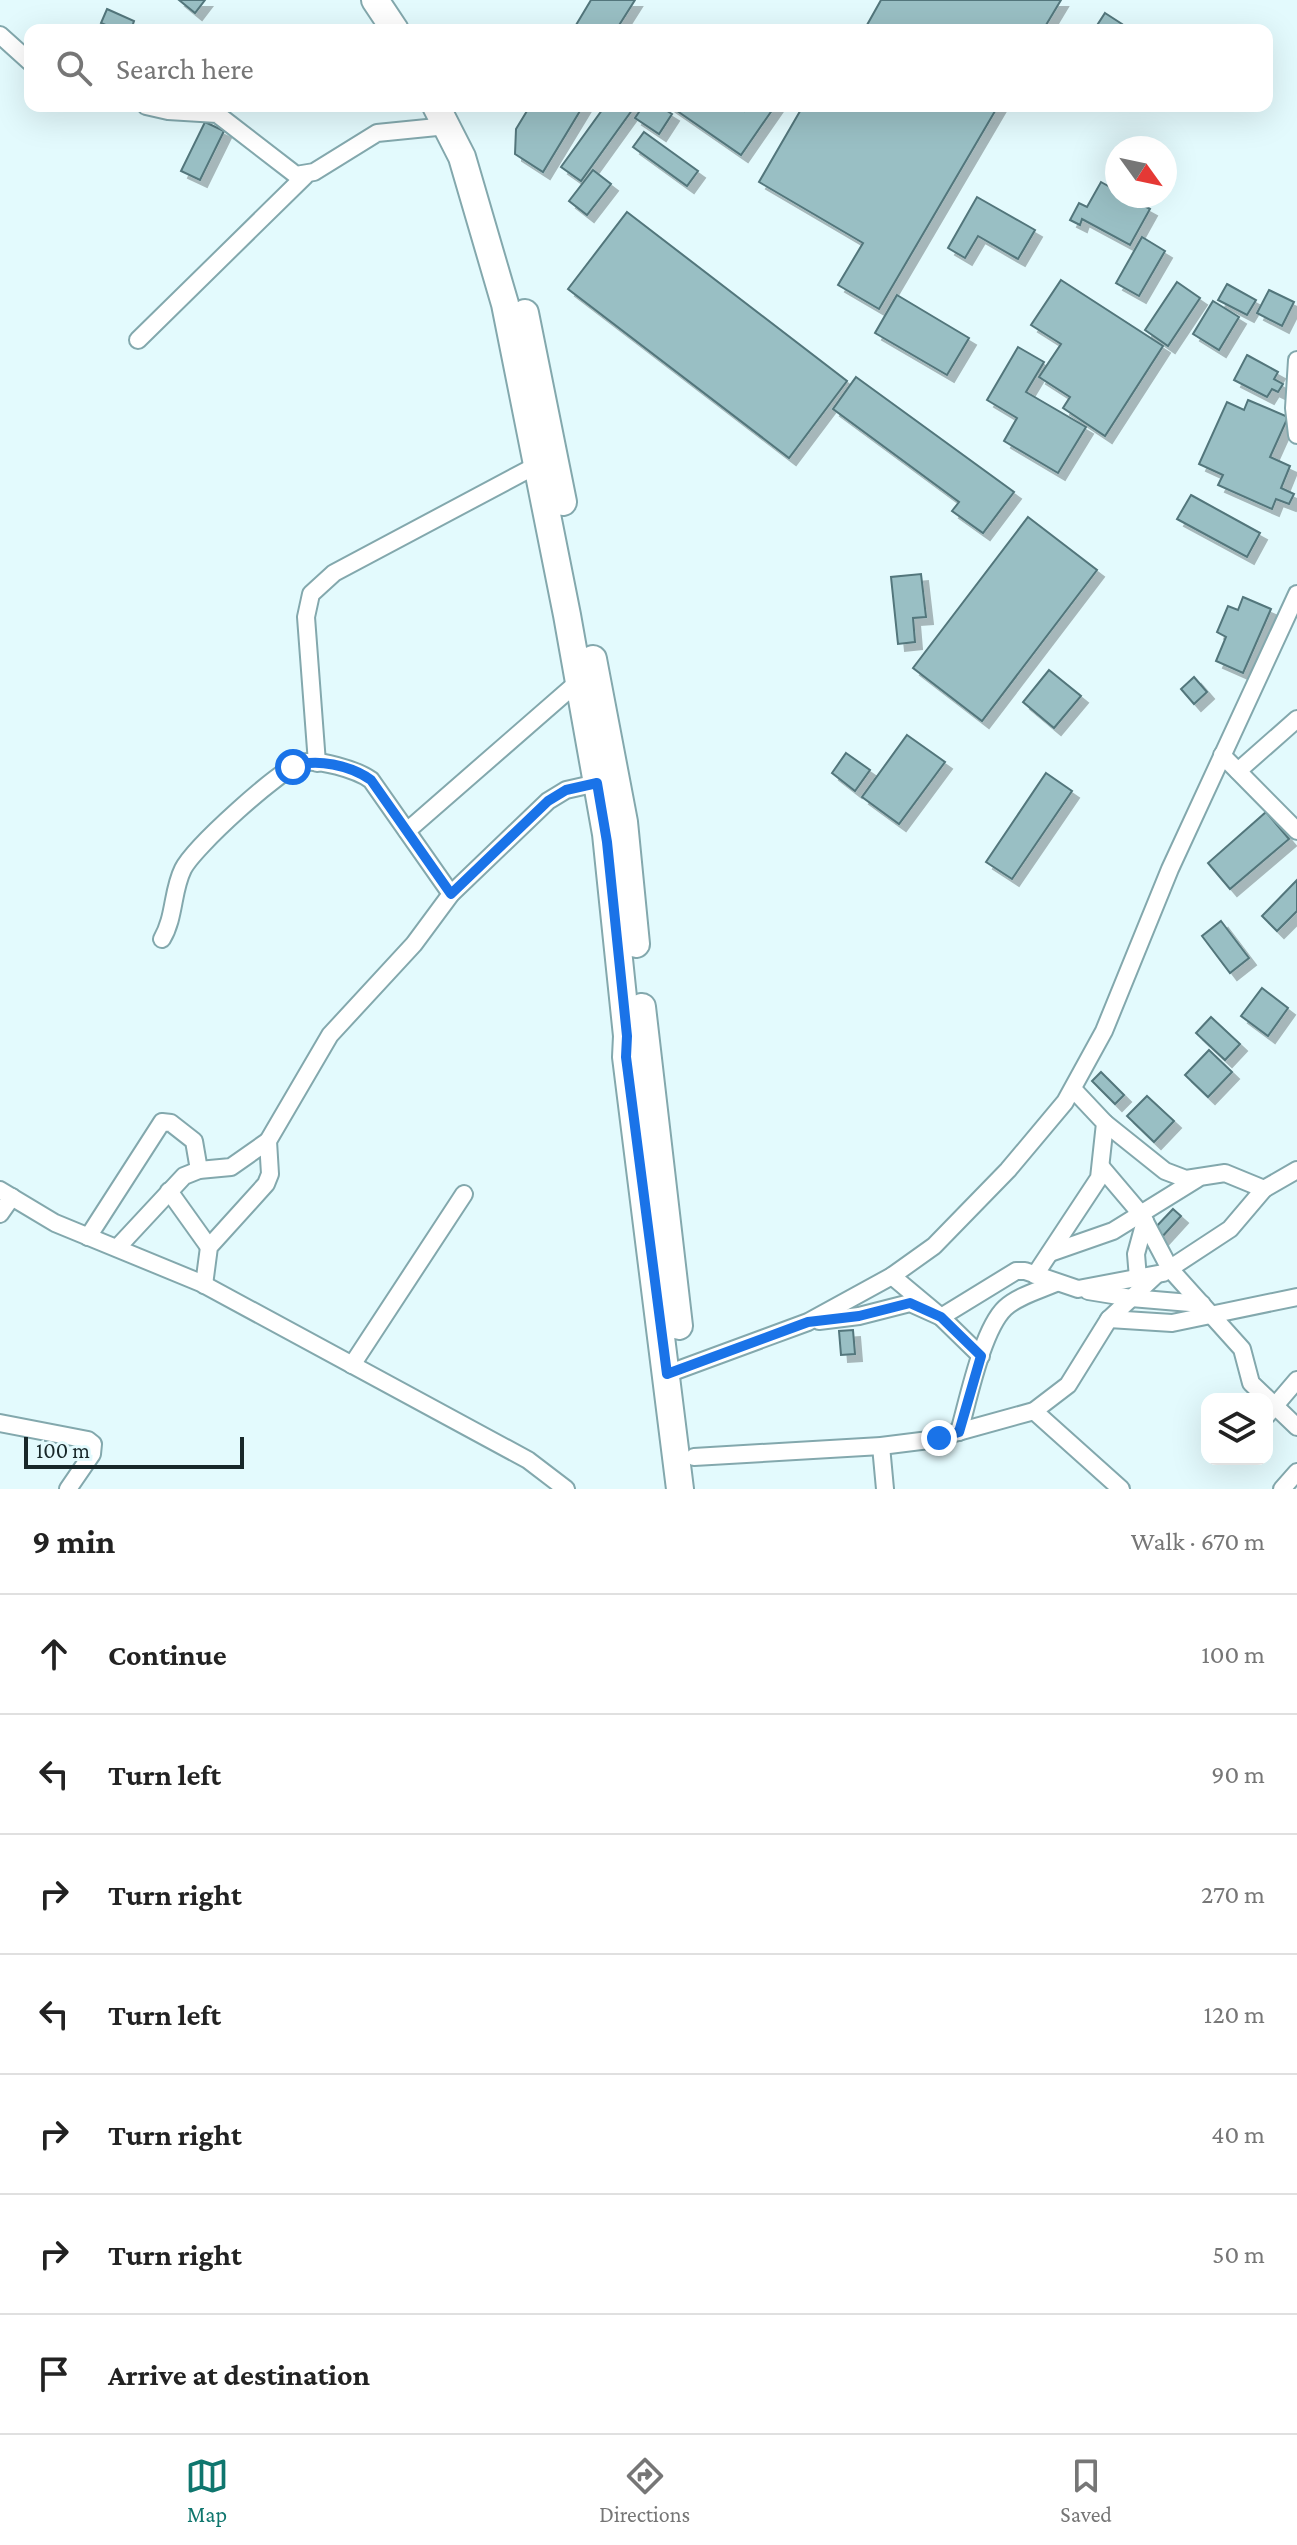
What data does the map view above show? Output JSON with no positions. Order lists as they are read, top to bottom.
{
  "scale_bar": "100 m",
  "north": "bottom right",
  "page": {
    "search": "Search here",
    "scale": "100 m",
    "heading": ["9 min", "Walk · 670 m"],
    "list": [
      ["Continue", "100 m"],
      ["Turn left", "90 m"],
      ["Turn right", "270 m"],
      ["Turn left", "120 m"],
      ["Turn right", "40 m"],
      ["Turn right", "50 m"],
      "Arrive at destination"
    ],
    "nav": ["Map", "Directions", "Saved"]
  }
}
